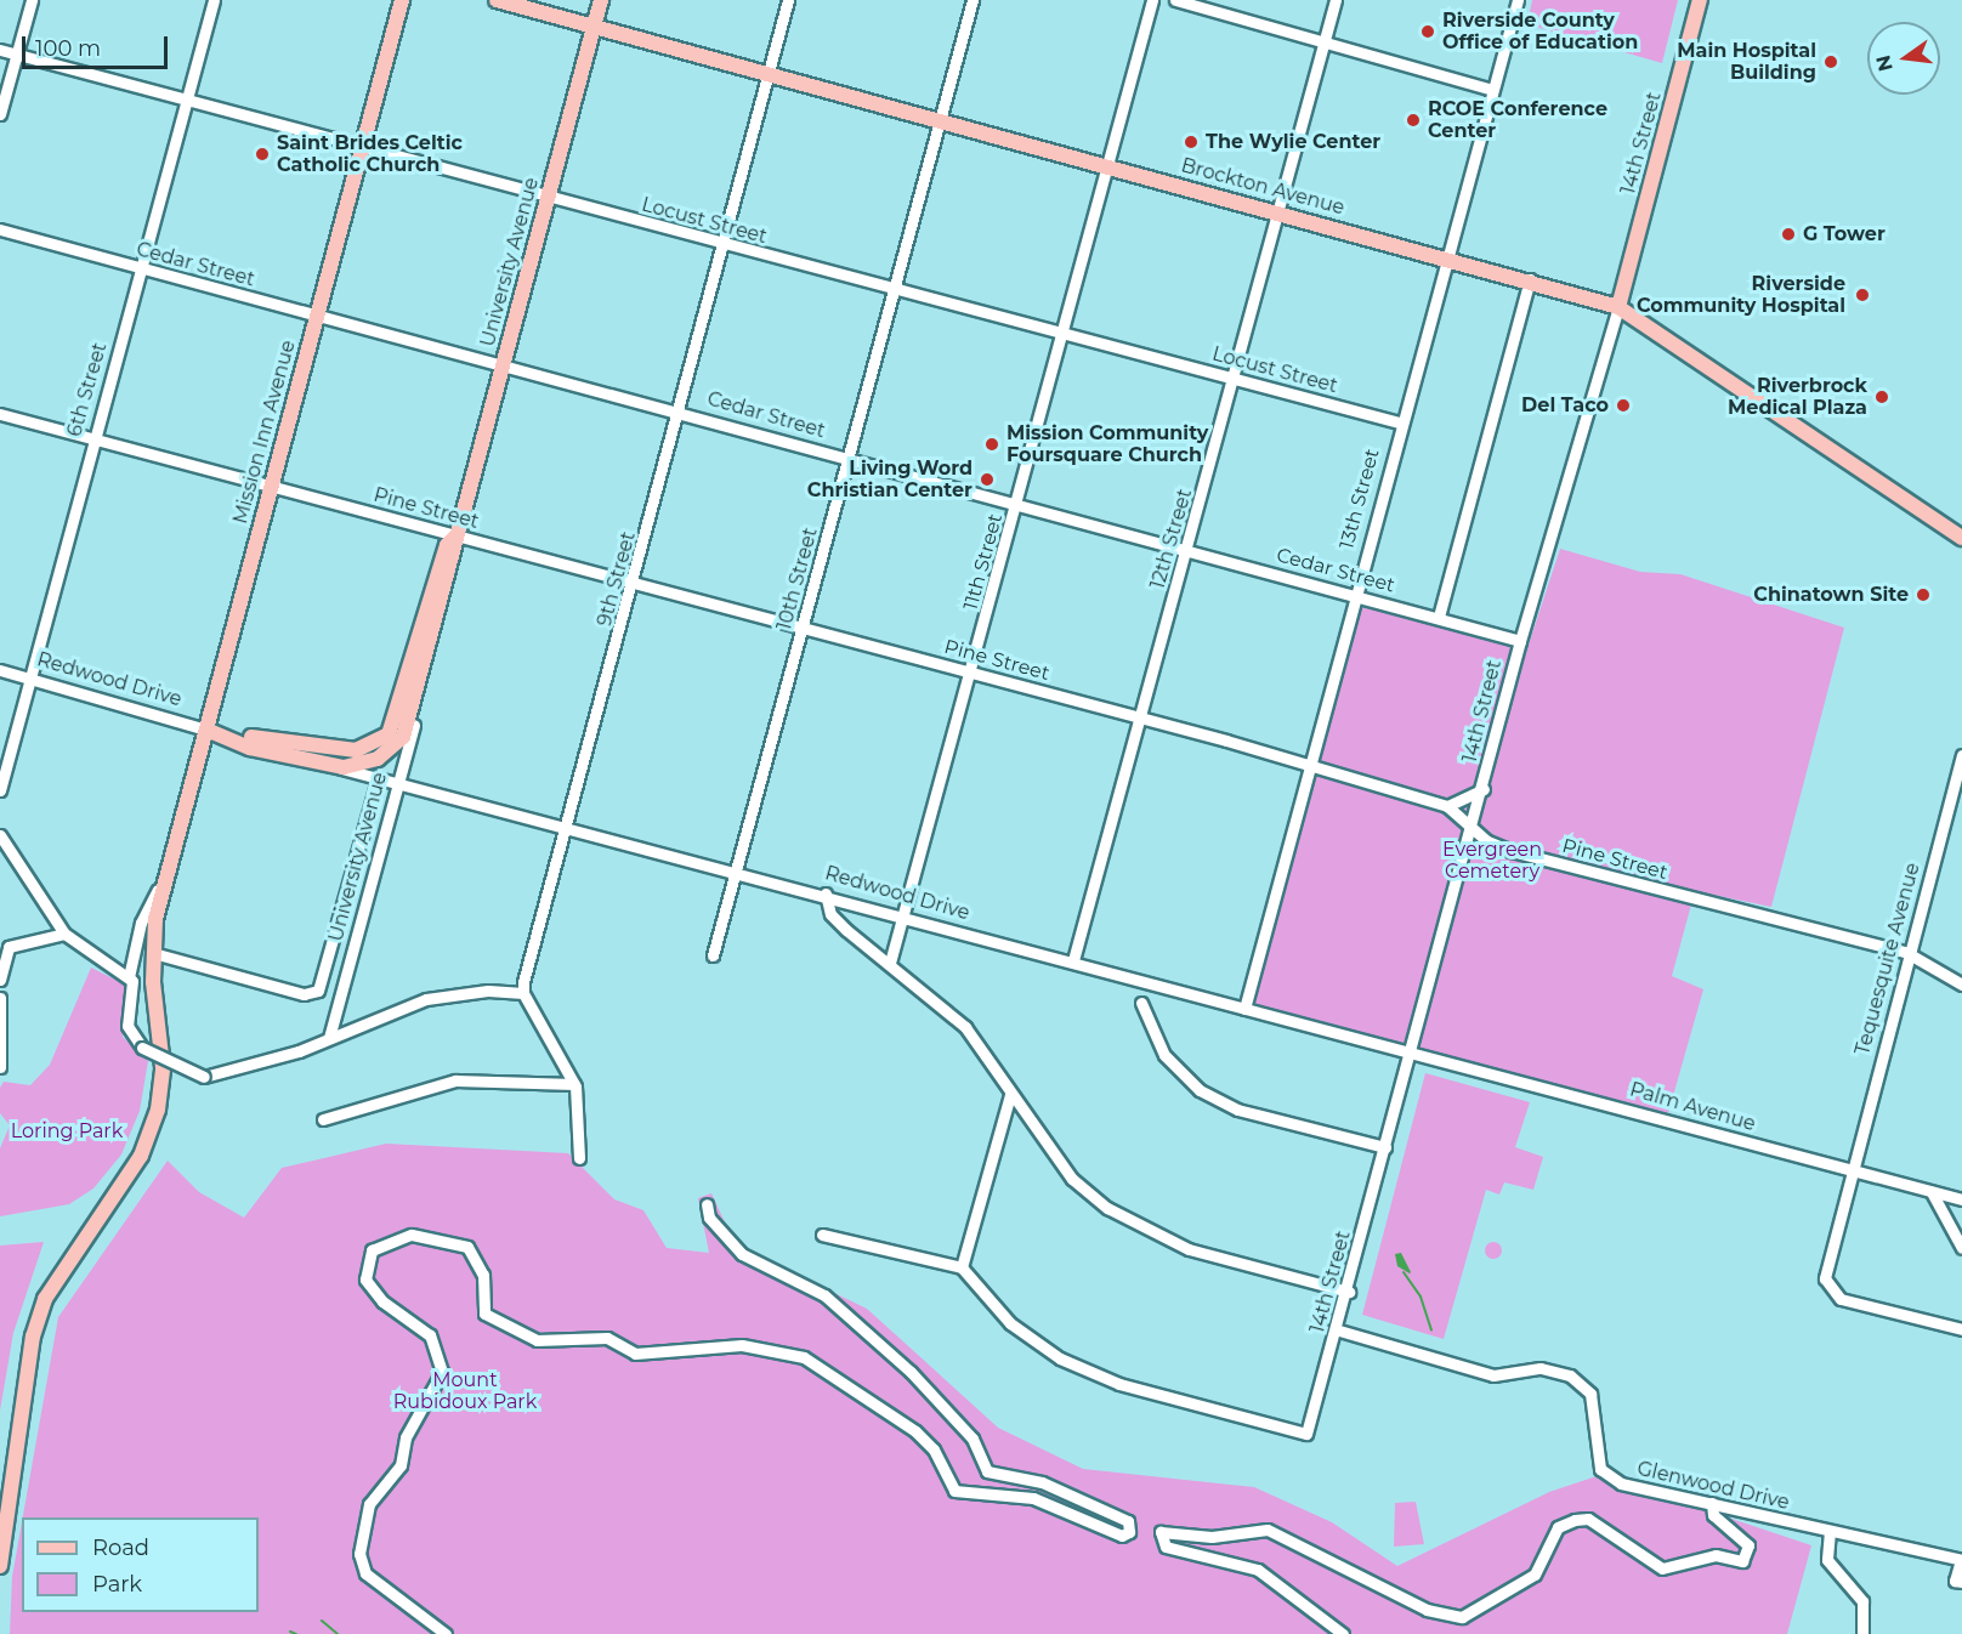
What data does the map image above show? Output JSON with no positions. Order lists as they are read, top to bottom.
{
  "streets": {
    "main road": [
      "14th Street",
      "Brockton Avenue",
      "University Avenue",
      "Mission Inn Avenue",
      "Redwood Drive"
    ],
    "street": [
      "Locust Street",
      "Cedar Street",
      "6th Street",
      "13th Street",
      "Pine Street",
      "12th Street",
      "11th Street",
      "9th Street",
      "10th Street",
      "Tequesquite Avenue",
      "Palm Avenue",
      "Glenwood Drive"
    ]
  },
  "crossings": [
    ["14th Street", "Brockton Avenue"],
    ["14th Street", "Cedar Street"],
    ["14th Street", "Pine Street"],
    ["14th Street", "Redwood Drive"],
    ["14th Street", "Palm Avenue"],
    ["14th Street", "Glenwood Drive"],
    ["Brockton Avenue", "University Avenue"],
    ["Brockton Avenue", "13th Street"],
    ["Brockton Avenue", "12th Street"],
    ["Brockton Avenue", "11th Street"],
    ["Brockton Avenue", "9th Street"],
    ["Brockton Avenue", "10th Street"],
    ["Locust Street", "University Avenue"],
    ["Locust Street", "6th Street"],
    ["Locust Street", "Mission Inn Avenue"],
    ["Locust Street", "13th Street"],
    ["Locust Street", "12th Street"],
    ["Locust Street", "11th Street"],
    ["Locust Street", "9th Street"],
    ["Locust Street", "10th Street"],
    ["University Avenue", "Cedar Street"],
    ["University Avenue", "Mission Inn Avenue"],
    ["University Avenue", "Pine Street"],
    ["University Avenue", "Redwood Drive"],
    ["Cedar Street", "6th Street"],
    ["Cedar Street", "Mission Inn Avenue"],
    ["Cedar Street", "13th Street"],
    ["Cedar Street", "12th Street"],
    ["Cedar Street", "11th Street"],
    ["Cedar Street", "9th Street"],
    ["Cedar Street", "10th Street"],
    ["6th Street", "Pine Street"],
    ["6th Street", "Redwood Drive"],
    ["Mission Inn Avenue", "Pine Street"],
    ["Mission Inn Avenue", "Redwood Drive"],
    ["13th Street", "Pine Street"],
    ["13th Street", "Redwood Drive"],
    ["Pine Street", "12th Street"],
    ["Pine Street", "11th Street"],
    ["Pine Street", "9th Street"],
    ["Pine Street", "10th Street"],
    ["Pine Street", "Tequesquite Avenue"],
    ["12th Street", "Redwood Drive"],
    ["11th Street", "Redwood Drive"],
    ["9th Street", "Redwood Drive"],
    ["10th Street", "Redwood Drive"],
    ["Redwood Drive", "Palm Avenue"],
    ["Tequesquite Avenue", "Palm Avenue"]
  ],
  "parks": ["Evergreen Cemetery", "Loring Park", "Mount Rubidoux Park"],
  "places": [
    "Riverside County Office of Education",
    "Main Hospital Building",
    "RCOE Conference Center",
    "The Wylie Center",
    "Saint Brides Celtic Catholic Church",
    "G Tower",
    "Riverside Community Hospital",
    "Riverbrock Medical Plaza",
    "Del Taco",
    "Mission Community Foursquare Church",
    "Living Word Christian Center",
    "Chinatown Site"
  ],
  "legend": ["Road", "Park"],
  "scale_bar": "100 m",
  "north": "left"
}
